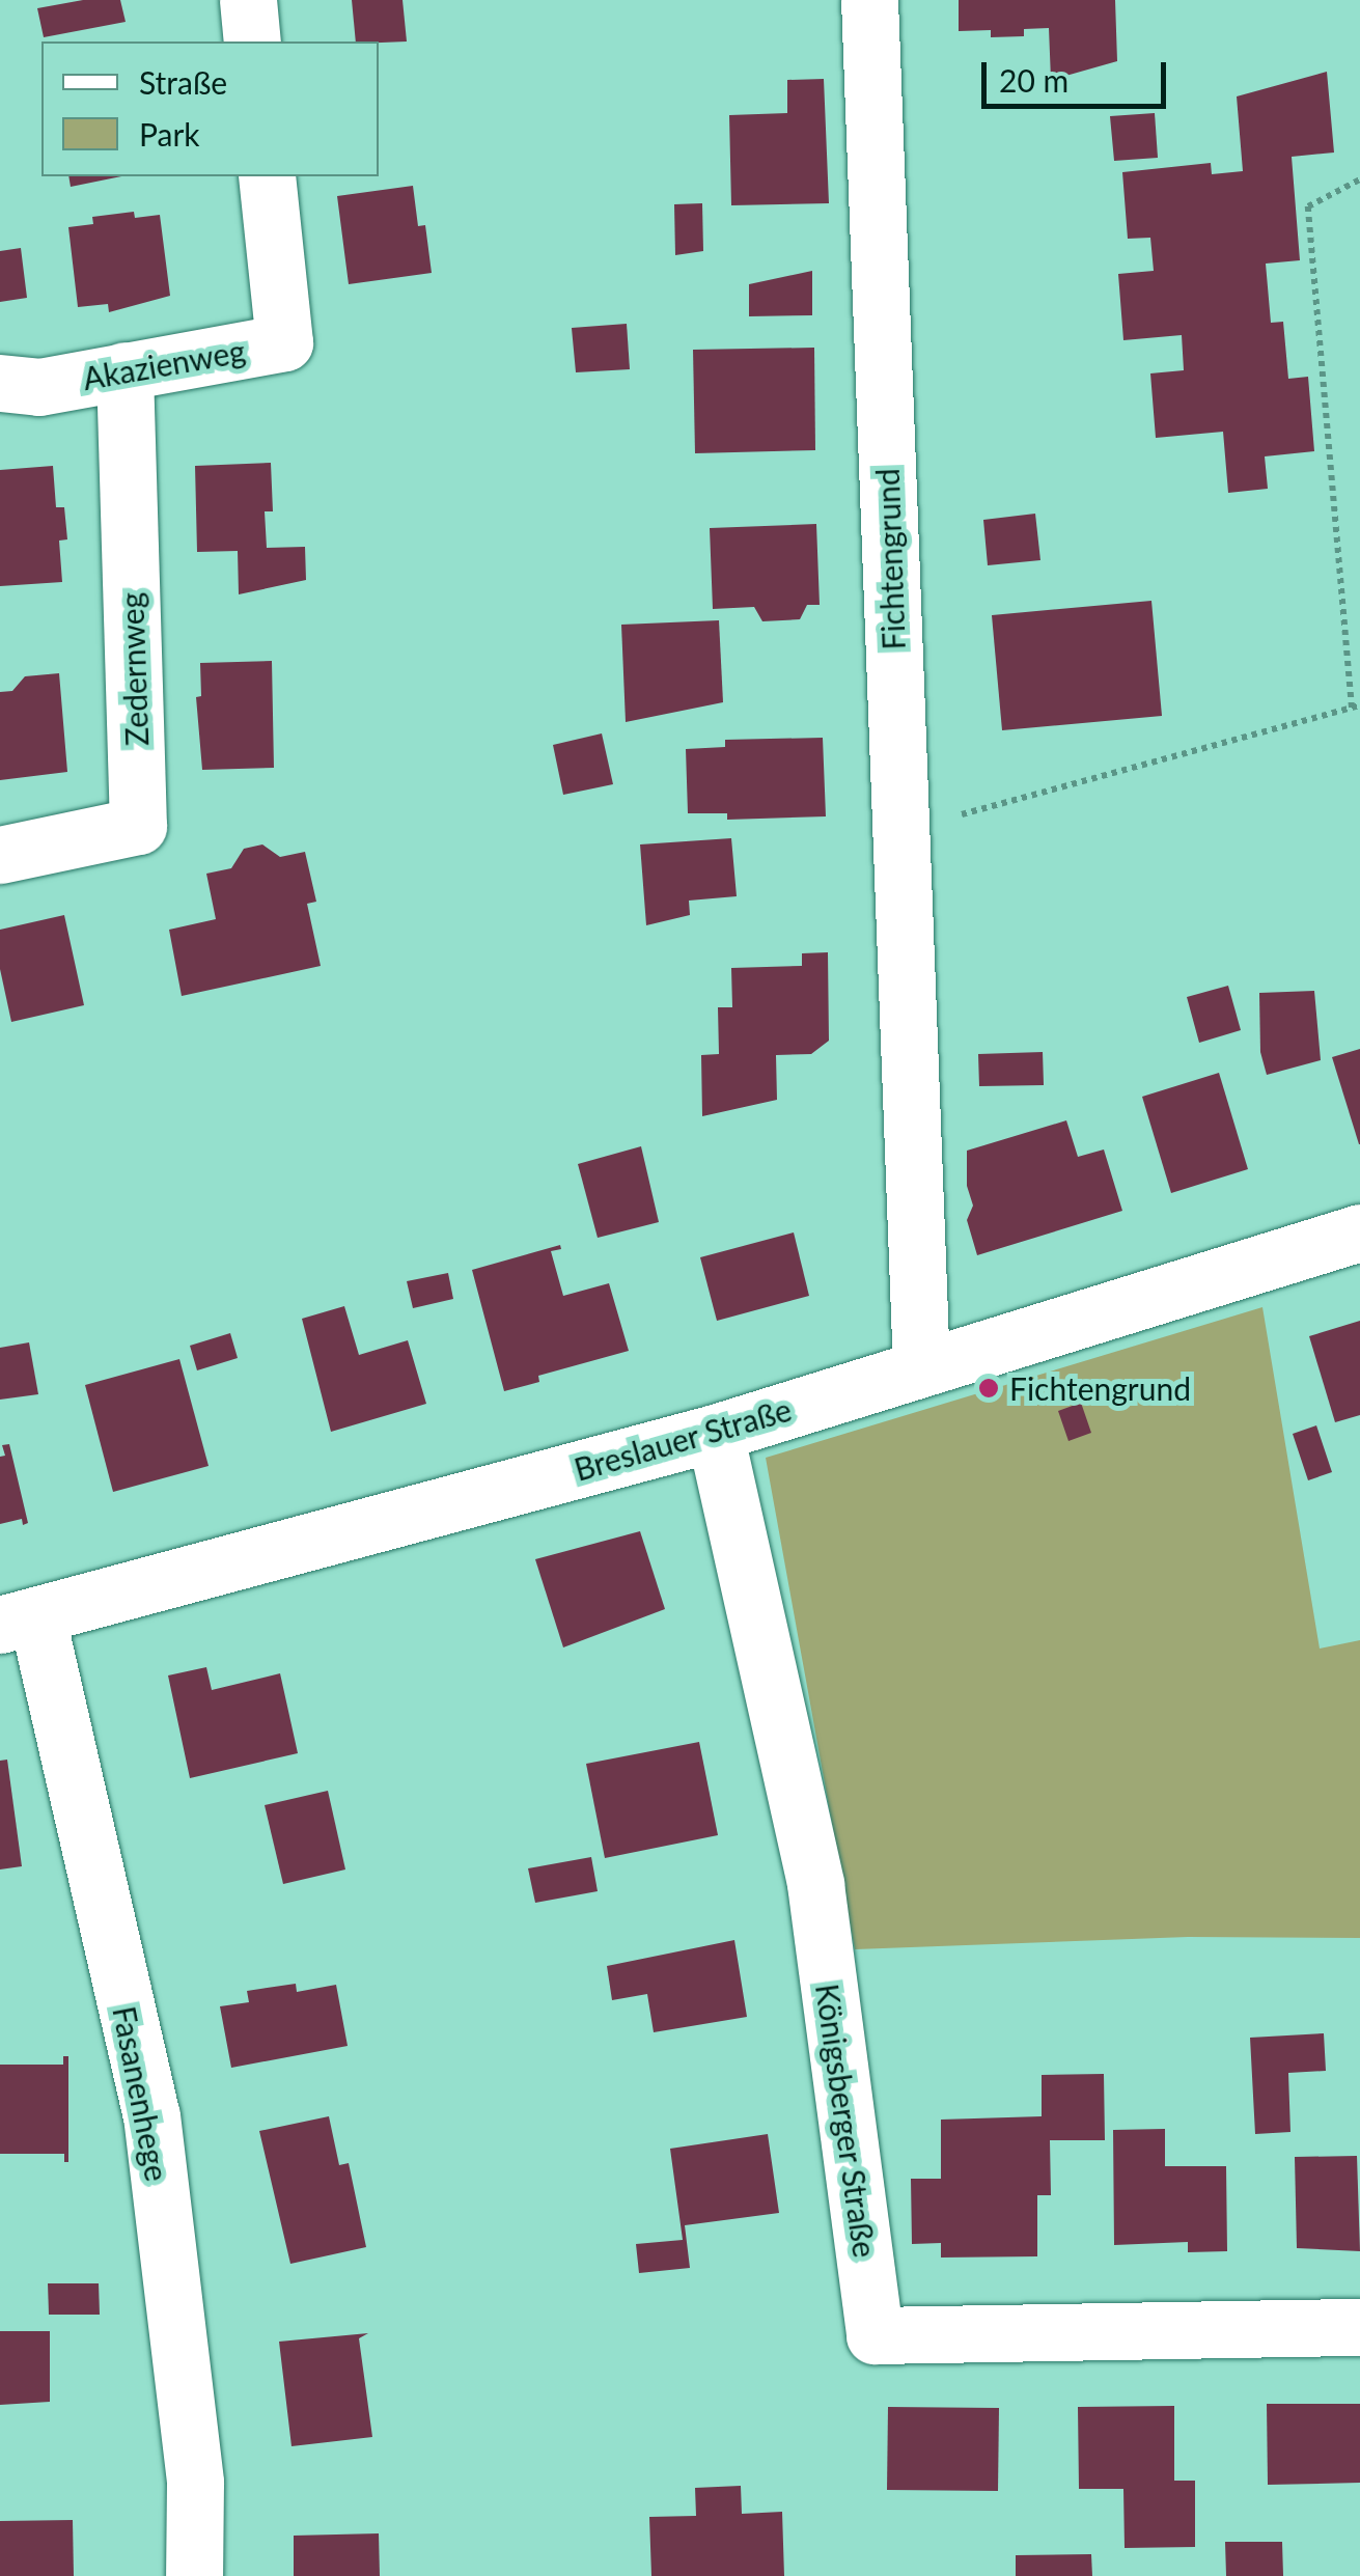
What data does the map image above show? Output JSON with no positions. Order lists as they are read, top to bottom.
{
  "streets": {
    "street": [
      "Akazienweg",
      "Fichtengrund",
      "Zedernweg",
      "Breslauer Straße",
      "Fasanenhege",
      "Königsberger Straße"
    ]
  },
  "crossings": [
    ["Akazienweg", "Zedernweg"],
    ["Fichtengrund", "Breslauer Straße"],
    ["Breslauer Straße", "Fasanenhege"],
    ["Breslauer Straße", "Königsberger Straße"]
  ],
  "places": ["Fichtengrund"],
  "legend": ["Straße", "Park"],
  "scale_bar": "20 m"
}
